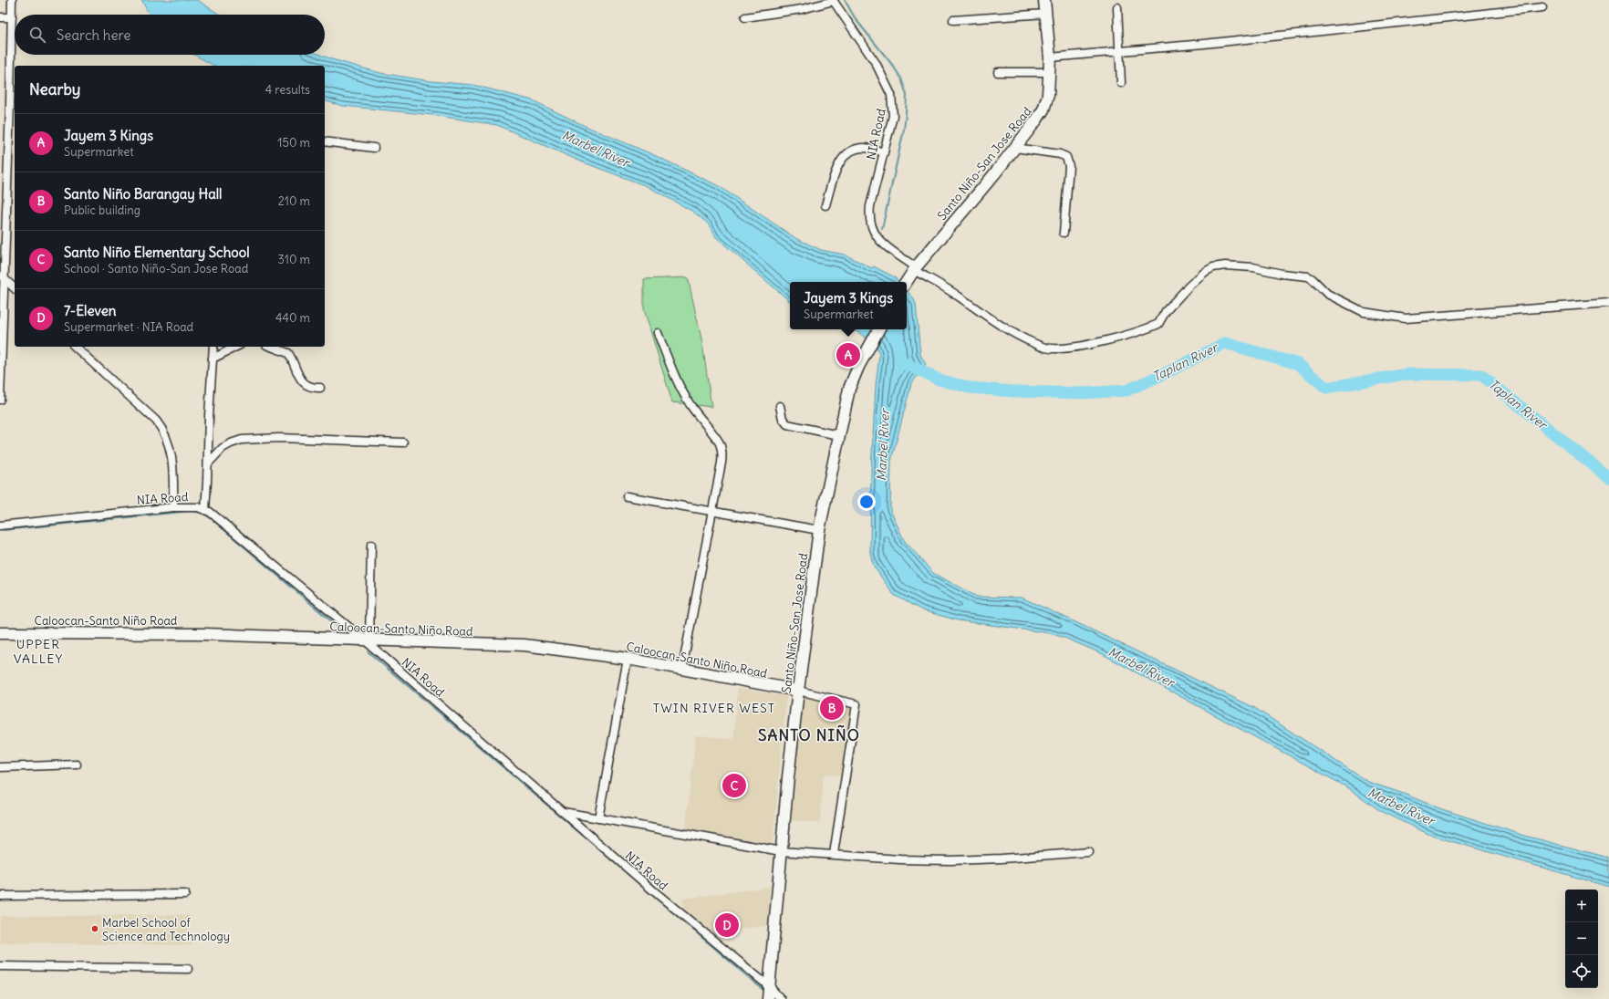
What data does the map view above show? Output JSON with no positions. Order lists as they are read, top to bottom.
{
  "streets": {
    "main road": ["Santo Niño-San Jose Road", "Caloocan-Santo Niño Road"],
    "street": ["NIA Road"]
  },
  "crossings": [
    ["NIA Road", "Santo Niño-San Jose Road"],
    ["NIA Road", "Caloocan-Santo Niño Road"],
    ["Santo Niño-San Jose Road", "Caloocan-Santo Niño Road"]
  ],
  "districts": ["UPPER VALLEY", "TWIN RIVER WEST", "SANTO NIÑO"],
  "water": ["Marbel River", "Taplan River"],
  "places": ["Marbel School of Science and Technology"],
  "page": {
    "search": "Search here",
    "heading": ["Nearby", "4 results"],
    "list": [
      {
        "mark": "A",
        "name": "Jayem 3 Kings",
        "note": "Supermarket",
        "value": "150 m"
      },
      {
        "mark": "B",
        "name": "Santo Niño Barangay Hall",
        "note": "Public building",
        "value": "210 m"
      },
      {
        "mark": "C",
        "name": "Santo Niño Elementary School",
        "note": "School · Santo Niño-San Jose Road",
        "value": "310 m"
      },
      {
        "mark": "D",
        "name": "7-Eleven",
        "note": "Supermarket · NIA Road",
        "value": "440 m"
      }
    ],
    "popup": ["Jayem 3 Kings", "Supermarket"],
    "pins": [
      "A",
      "B",
      "C",
      "D"
    ],
    "map_buttons": ["+", "−"]
  }
}
